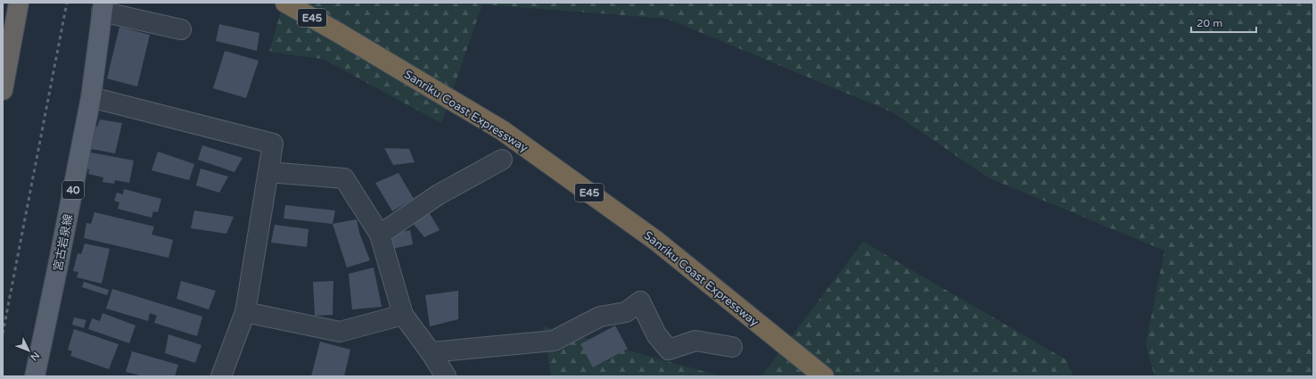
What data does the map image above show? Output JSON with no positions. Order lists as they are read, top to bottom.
{
  "streets": {
    "highway": ["E45", "Sanriku Coast Expressway"],
    "main road": ["40", "宮古岩泉線"]
  },
  "scale_bar": "20 m",
  "north": "bottom right"
}
